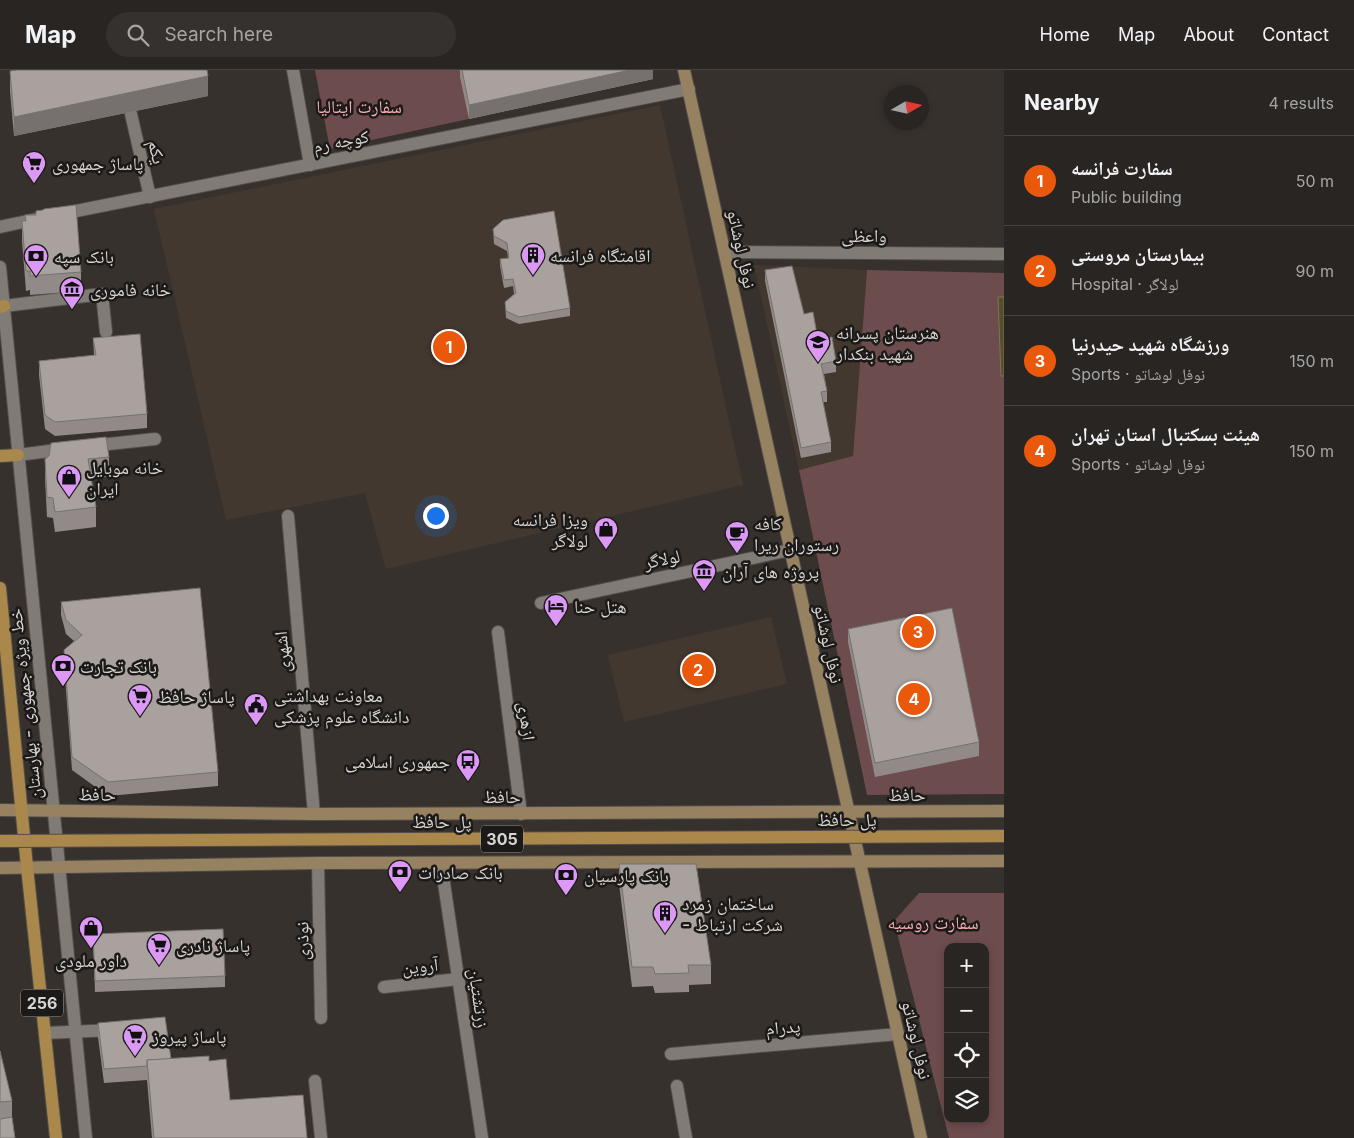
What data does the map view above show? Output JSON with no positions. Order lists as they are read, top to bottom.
{
  "streets": {
    "main road": [
      "نوفل لوشاتو",
      "حافظ",
      "پل حافظ",
      "305",
      "256"
    ],
    "street": [
      "کوچه رم",
      "یکم",
      "واعظی",
      "لولاگر",
      "اشهری",
      "خط ویژه جمهوری - بهارستان",
      "ازهری",
      "نوذری",
      "آروین",
      "زرتشتیان",
      "پدرام"
    ]
  },
  "crossings": [
    ["کوچه رم", "یکم"],
    ["کوچه رم", "نوفل لوشاتو"],
    ["واعظی", "نوفل لوشاتو"],
    ["نوفل لوشاتو", "لولاگر"],
    ["نوفل لوشاتو", "حافظ"],
    ["نوفل لوشاتو", "پدرام"],
    ["اشهری", "حافظ"],
    ["خط ویژه جمهوری - بهارستان", "حافظ"],
    ["ازهری", "حافظ"],
    ["حافظ", "256"],
    ["آروین", "زرتشتیان"]
  ],
  "parks": ["سفارت ایتالیا", "سفارت روسیه"],
  "places": {
    "supermarket": [
      "پاساژ جمهوری",
      "پاساژ حافظ",
      "پاساژ نادری",
      "پاساژ پیروز"
    ],
    "building": ["اقامتگاه فرانسه", "ساختمان زمرد - شرکت ارتباط"],
    "bank": [
      "بانک سپه",
      "بانک تجارت",
      "بانک صادرات",
      "بانک پارسیان"
    ],
    "museum": ["خانه فاموری", "پروژه های آران"],
    "school or university": ["هنرستان پسرانه شهید بنکدار"],
    "shop": ["خانه موبایل ایران", "ویزا فرانسه لولاگر", "داور ملودی"],
    "cafe": ["کافه رستوران ریرا"],
    "hotel": ["هتل حنا"],
    "public building": ["معاونت بهداشتی دانشگاه علوم پزشکی"],
    "bus stop": ["جمهوری اسلامی"]
  },
  "north": "right",
  "page": {
    "header": "Map",
    "search": "Search here",
    "nav": [
      "Home",
      "Map",
      "About",
      "Contact"
    ],
    "heading": ["Nearby", "4 results"],
    "list": [
      {
        "mark": "1",
        "name": "سفارت فرانسه",
        "note": "Public building",
        "value": "50 m"
      },
      {
        "mark": "2",
        "name": "بیمارستان مروستی",
        "note": "Hospital · لولاگر",
        "value": "90 m"
      },
      {
        "mark": "3",
        "name": "ورزشگاه شهید حیدرنیا",
        "note": "Sports · نوفل لوشاتو",
        "value": "150 m"
      },
      {
        "mark": "4",
        "name": "هیئت بسکتبال استان تهران",
        "note": "Sports · نوفل لوشاتو",
        "value": "150 m"
      }
    ],
    "pins": [
      "1",
      "3",
      "2",
      "4"
    ],
    "map_buttons": ["+", "−"]
  }
}
